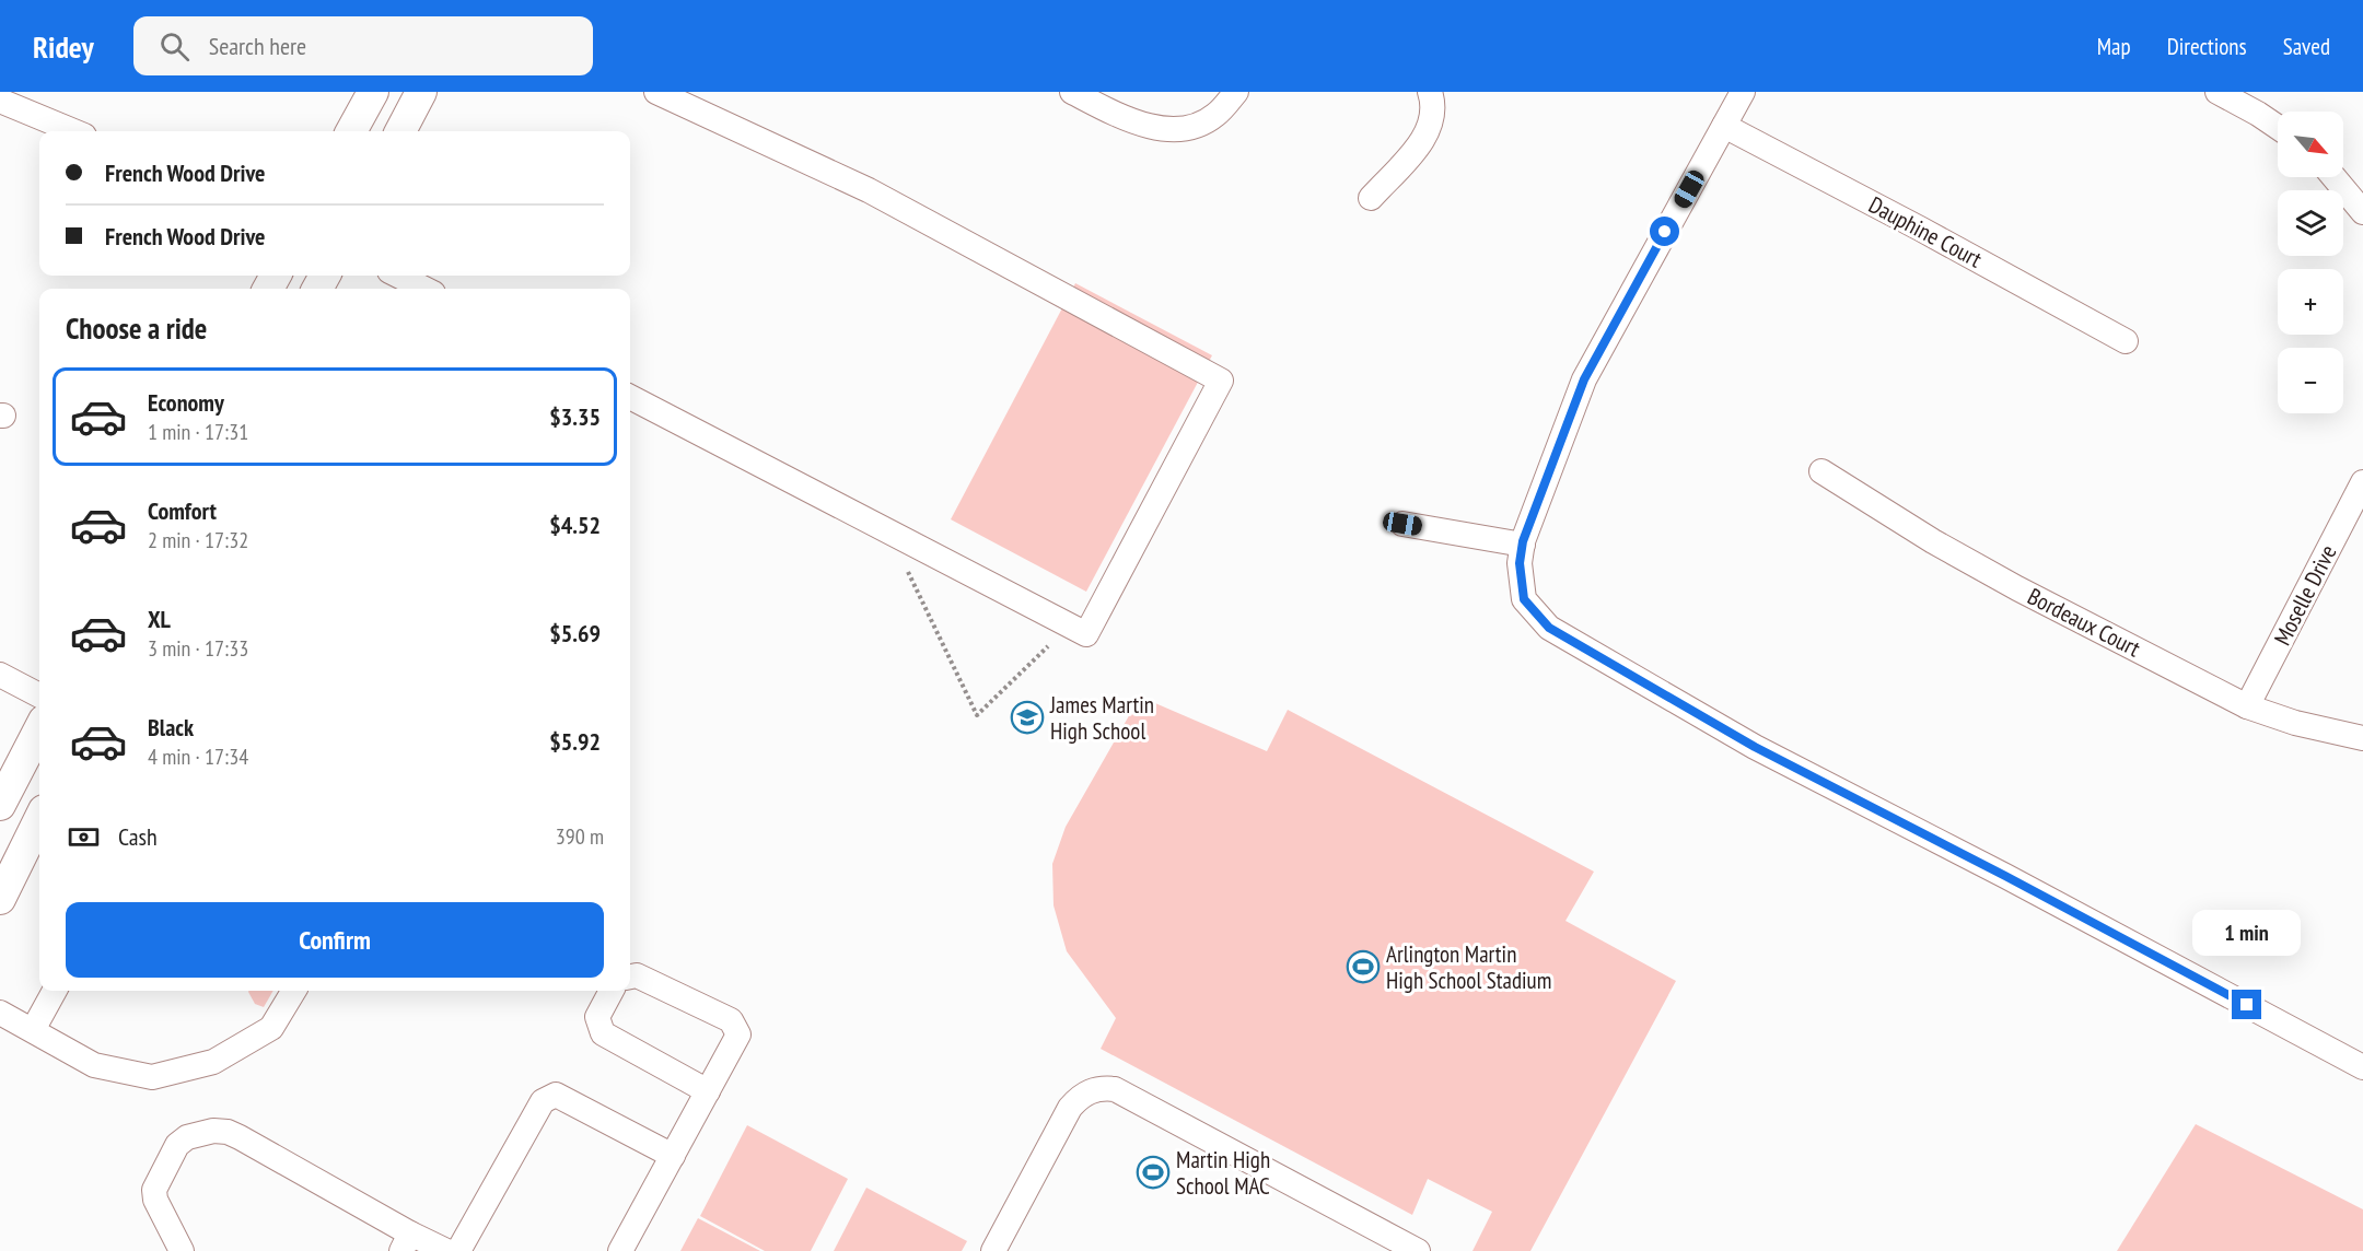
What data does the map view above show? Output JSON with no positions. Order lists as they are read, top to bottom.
{
  "streets": {
    "street": ["Dauphine Court", "Moselle Drive", "Bordeaux Court"]
  },
  "crossings": [
    ["Moselle Drive", "Bordeaux Court"]
  ],
  "places": {
    "school or university": ["James Martin High School"],
    "sports": ["Arlington Martin High School Stadium", "Martin High School MAC"]
  },
  "north": "bottom right",
  "page": {
    "header": "Ridey",
    "search": "Search here",
    "nav": ["Map", "Directions", "Saved"],
    "map_buttons": ["+", "−"],
    "banner": ["French Wood Drive", "French Wood Drive"],
    "heading": "Choose a ride",
    "list": [
      {
        "name": "Economy",
        "note": "1 min · 17:31",
        "value": "$3.35"
      },
      {
        "name": "Comfort",
        "note": "2 min · 17:32",
        "value": "$4.52"
      },
      {
        "name": "XL",
        "note": "3 min · 17:33",
        "value": "$5.69"
      },
      {
        "name": "Black",
        "note": "4 min · 17:34",
        "value": "$5.92"
      }
    ],
    "pay": ["Cash", "390 m"],
    "buttons": "Confirm",
    "bubble": "1 min"
  }
}
